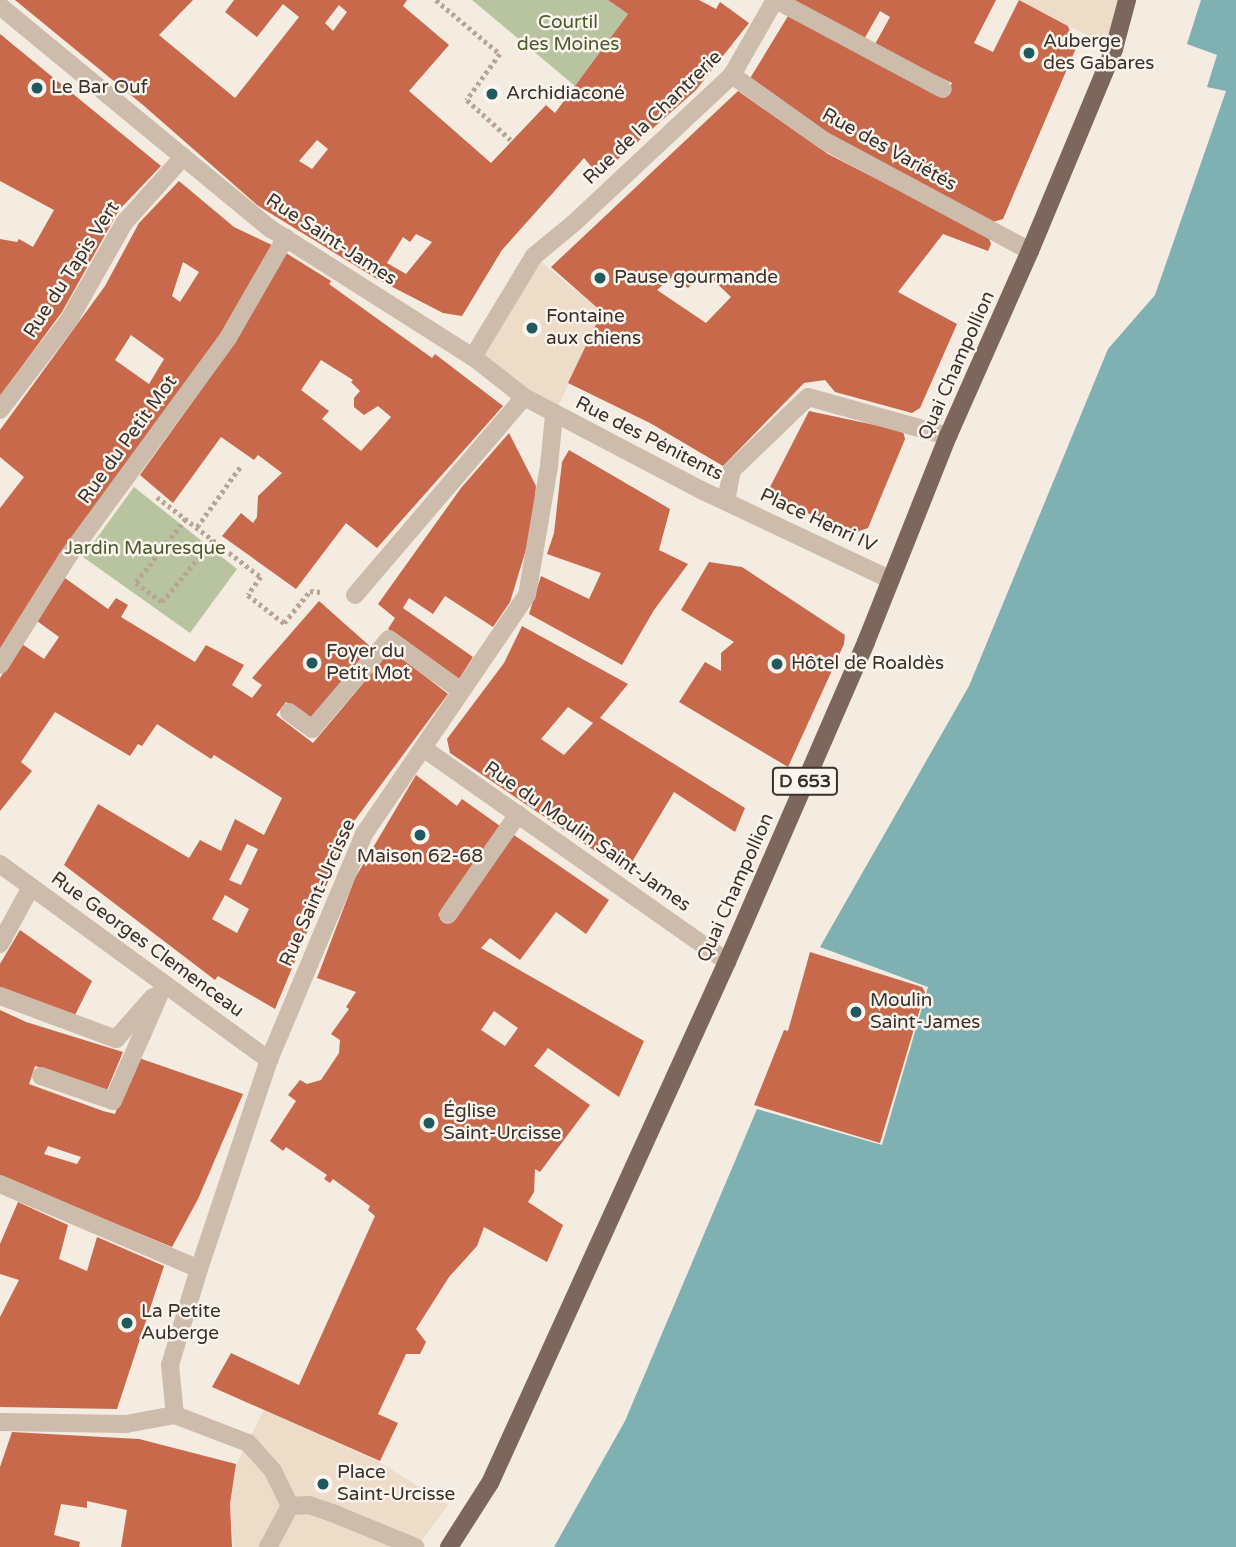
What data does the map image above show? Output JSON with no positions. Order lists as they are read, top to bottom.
{
  "streets": {
    "main road": ["Quai Champollion", "D 653"],
    "street": [
      "Rue de la Chantrerie",
      "Rue des Variétés",
      "Rue Saint-James",
      "Rue du Tapis Vert",
      "Rue des Pénitents",
      "Rue du Petit Mot",
      "Place Henri IV",
      "Rue du Moulin Saint-James",
      "Rue Saint-Urcisse",
      "Rue Georges Clemenceau"
    ]
  },
  "crossings": [
    ["Rue de la Chantrerie", "Rue des Variétés"],
    ["Rue de la Chantrerie", "Rue Saint-James"],
    ["Rue des Variétés", "Quai Champollion"],
    ["Rue Saint-James", "Rue du Tapis Vert"],
    ["Rue Saint-James", "Rue des Pénitents"],
    ["Rue Saint-James", "Rue du Petit Mot"],
    ["Rue Saint-James", "Rue Saint-Urcisse"],
    ["Quai Champollion", "Place Henri IV"],
    ["Quai Champollion", "Rue du Moulin Saint-James"],
    ["Rue des Pénitents", "Place Henri IV"],
    ["Rue des Pénitents", "Rue Saint-Urcisse"],
    ["Rue du Moulin Saint-James", "Rue Saint-Urcisse"],
    ["Rue Saint-Urcisse", "Rue Georges Clemenceau"]
  ],
  "parks": ["Courtil des Moines", "Jardin Mauresque"],
  "places": [
    "Auberge des Gabares",
    "Le Bar Ouf",
    "Archidiaconé",
    "Pause gourmande",
    "Fontaine aux chiens",
    "Foyer du Petit Mot",
    "Hôtel de Roaldès",
    "Maison 62-68",
    "Moulin Saint-James",
    "Église Saint-Urcisse",
    "La Petite Auberge",
    "Place Saint-Urcisse"
  ]
}
